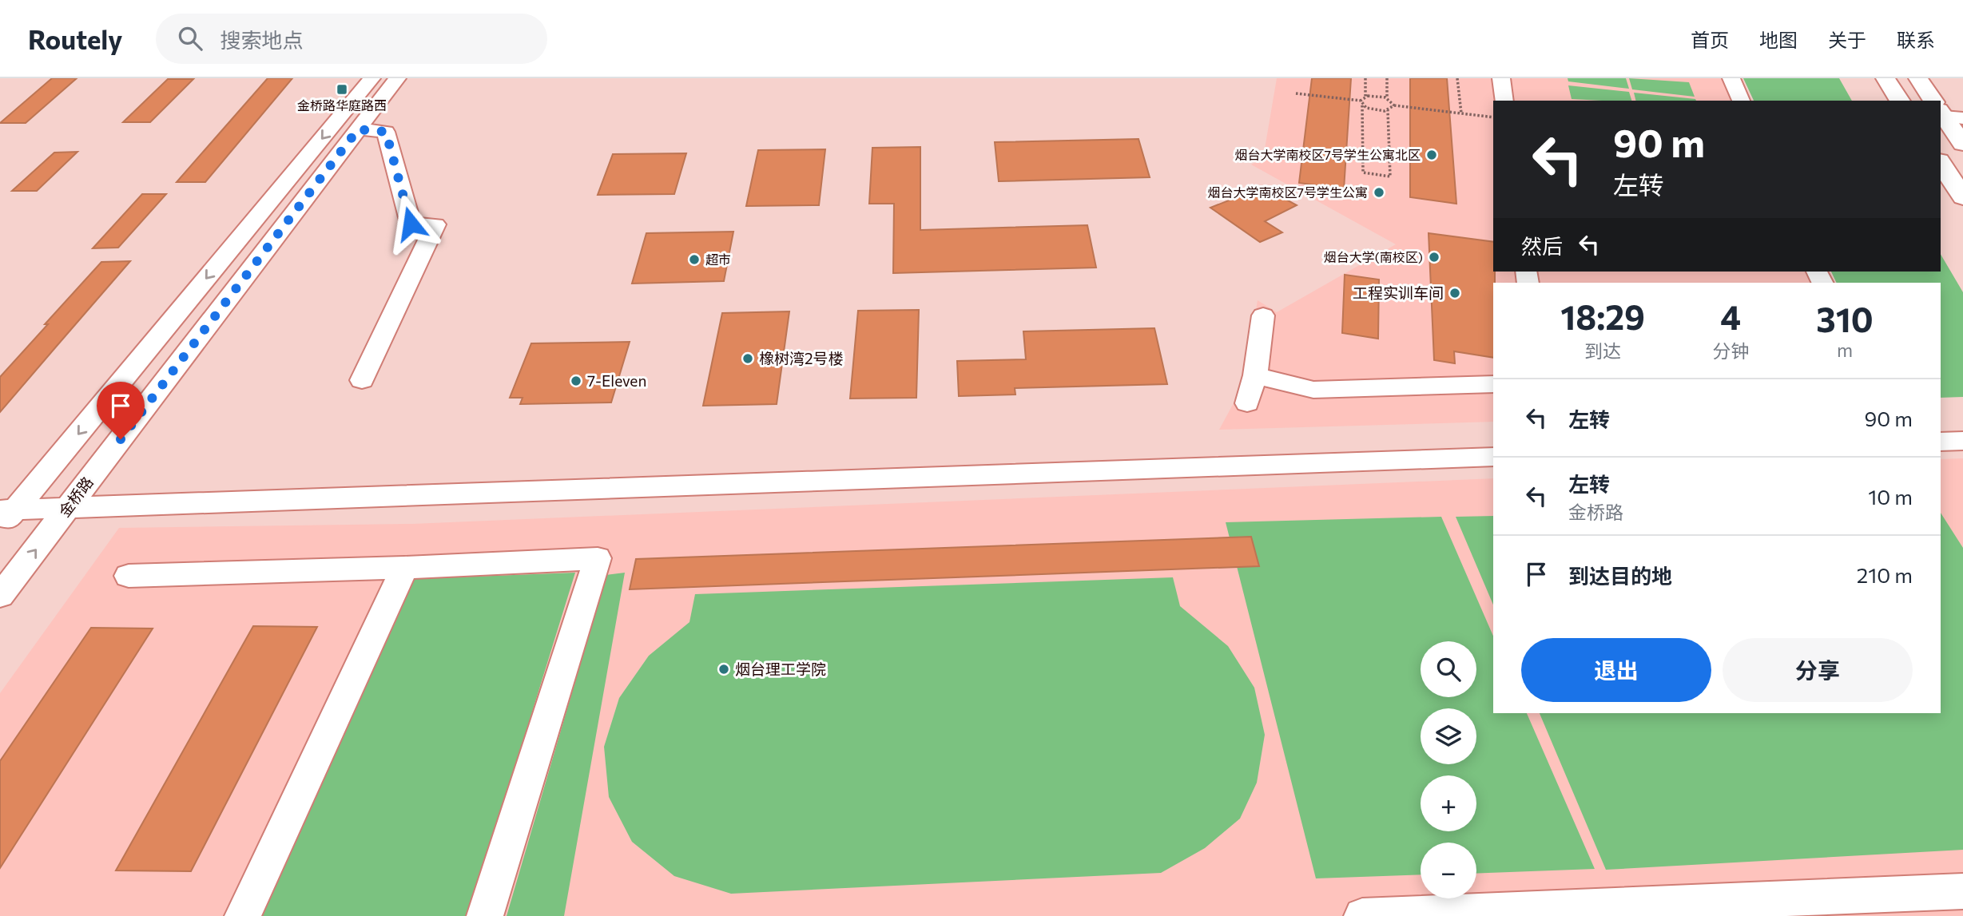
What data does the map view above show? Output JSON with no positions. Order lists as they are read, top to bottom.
{
  "streets": {
    "street": ["金桥路"]
  },
  "places": {
    "transit": ["金桥路华庭路西"],
    "other": [
      "烟台大学南校区7号学生公寓北区",
      "烟台大学南校区7号学生公寓",
      "烟台大学(南校区)",
      "超市",
      "工程实训车间",
      "橡树湾2号楼",
      "7-Eleven",
      "烟台理工学院"
    ]
  },
  "page": {
    "header": "Routely",
    "search": "搜索地点",
    "nav": [
      "首页",
      "地图",
      "关于",
      "联系"
    ],
    "turn": ["90 m", "左转"],
    "then": "然后",
    "eta": [
      "18:29",
      "到达",
      "4",
      "分钟",
      "310",
      "m"
    ],
    "list": [
      {
        "name": "左转",
        "value": "90 m"
      },
      {
        "name": "左转",
        "note": "金桥路",
        "value": "10 m"
      },
      {
        "name": "到达目的地",
        "value": "210 m"
      }
    ],
    "buttons": ["退出", "分享"],
    "map_buttons": ["+", "−"]
  }
}
